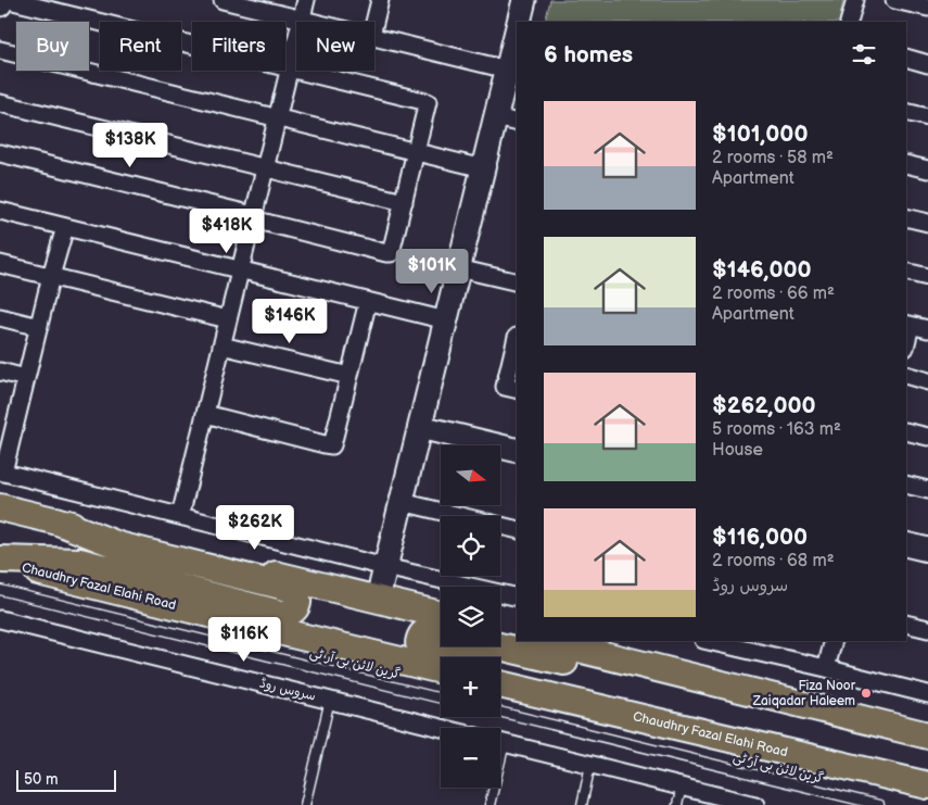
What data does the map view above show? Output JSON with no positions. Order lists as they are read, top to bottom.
{
  "streets": {
    "main road": ["Chaudhry Fazal Elahi Road"],
    "street": ["سروس روڈ"],
    "lane": ["گرین لائن بی آر ٹی"]
  },
  "places": ["Fiza Noor Zaiqadar Haleem"],
  "scale_bar": "50 m",
  "north": "right",
  "page": {
    "chip": [
      "Buy",
      "Rent",
      "Filters",
      "New"
    ],
    "heading": "6 homes",
    "list": [
      {
        "name": "$101,000",
        "note": "2 rooms · 58 m² · Apartment"
      },
      {
        "name": "$146,000",
        "note": "2 rooms · 66 m² · Apartment"
      },
      {
        "name": "$262,000",
        "note": "5 rooms · 163 m² · House"
      },
      {
        "name": "$116,000",
        "note": "2 rooms · 68 m² · سروس روڈ"
      }
    ],
    "price": [
      "$138K",
      "$418K",
      "$101K",
      "$146K",
      "$262K",
      "$116K"
    ],
    "map_buttons": ["+", "−"],
    "scale": "50 m"
  }
}
